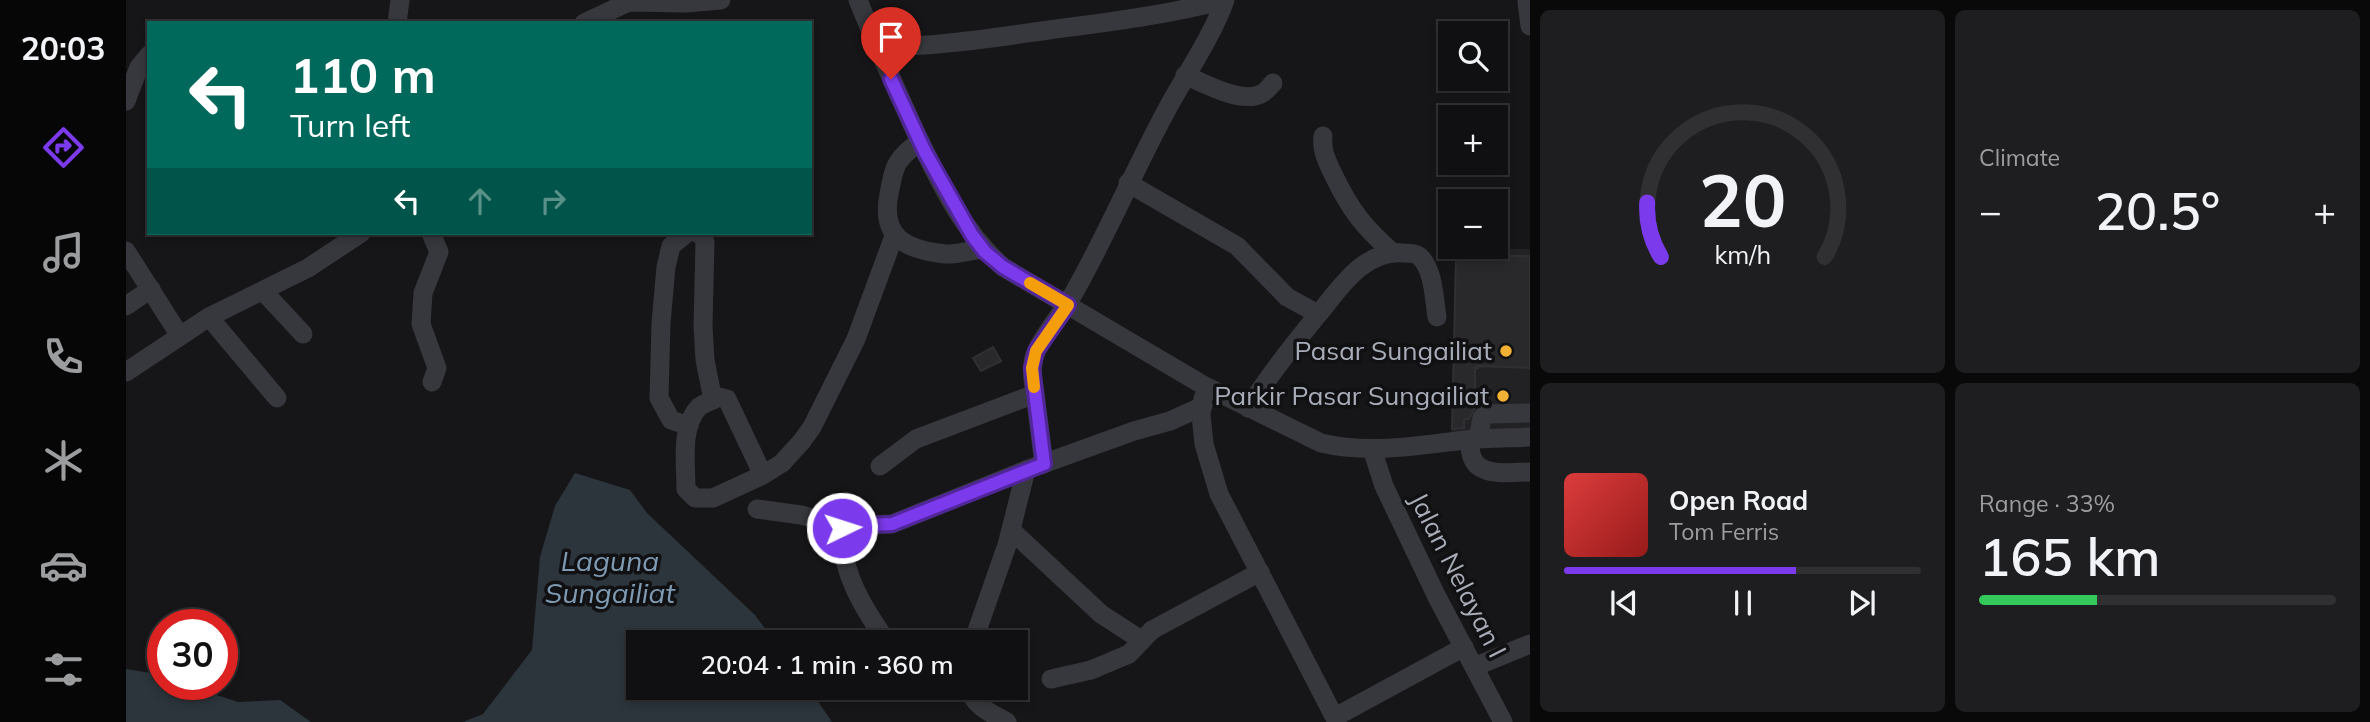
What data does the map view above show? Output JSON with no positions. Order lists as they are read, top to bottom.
{
  "streets": {
    "street": ["Jalan Nelayan I"]
  },
  "water": ["Laguna Sungailiat"],
  "places": ["Pasar Sungailiat", "Parkir Pasar Sungailiat"],
  "page": {
    "tabs": "20:03",
    "tile": [
      "Climate",
      ["Range · 33%", "165 km"]
    ],
    "map_buttons": ["+", "−"],
    "turn": ["110 m", "Turn left"],
    "heat": ["−", "20.5°", "+"],
    "song": ["Open Road", "Tom Ferris"],
    "limit": "30",
    "trip": "20:04 · 1 min · 360 m",
    "gauge": ["20", "km/h"]
  }
}
